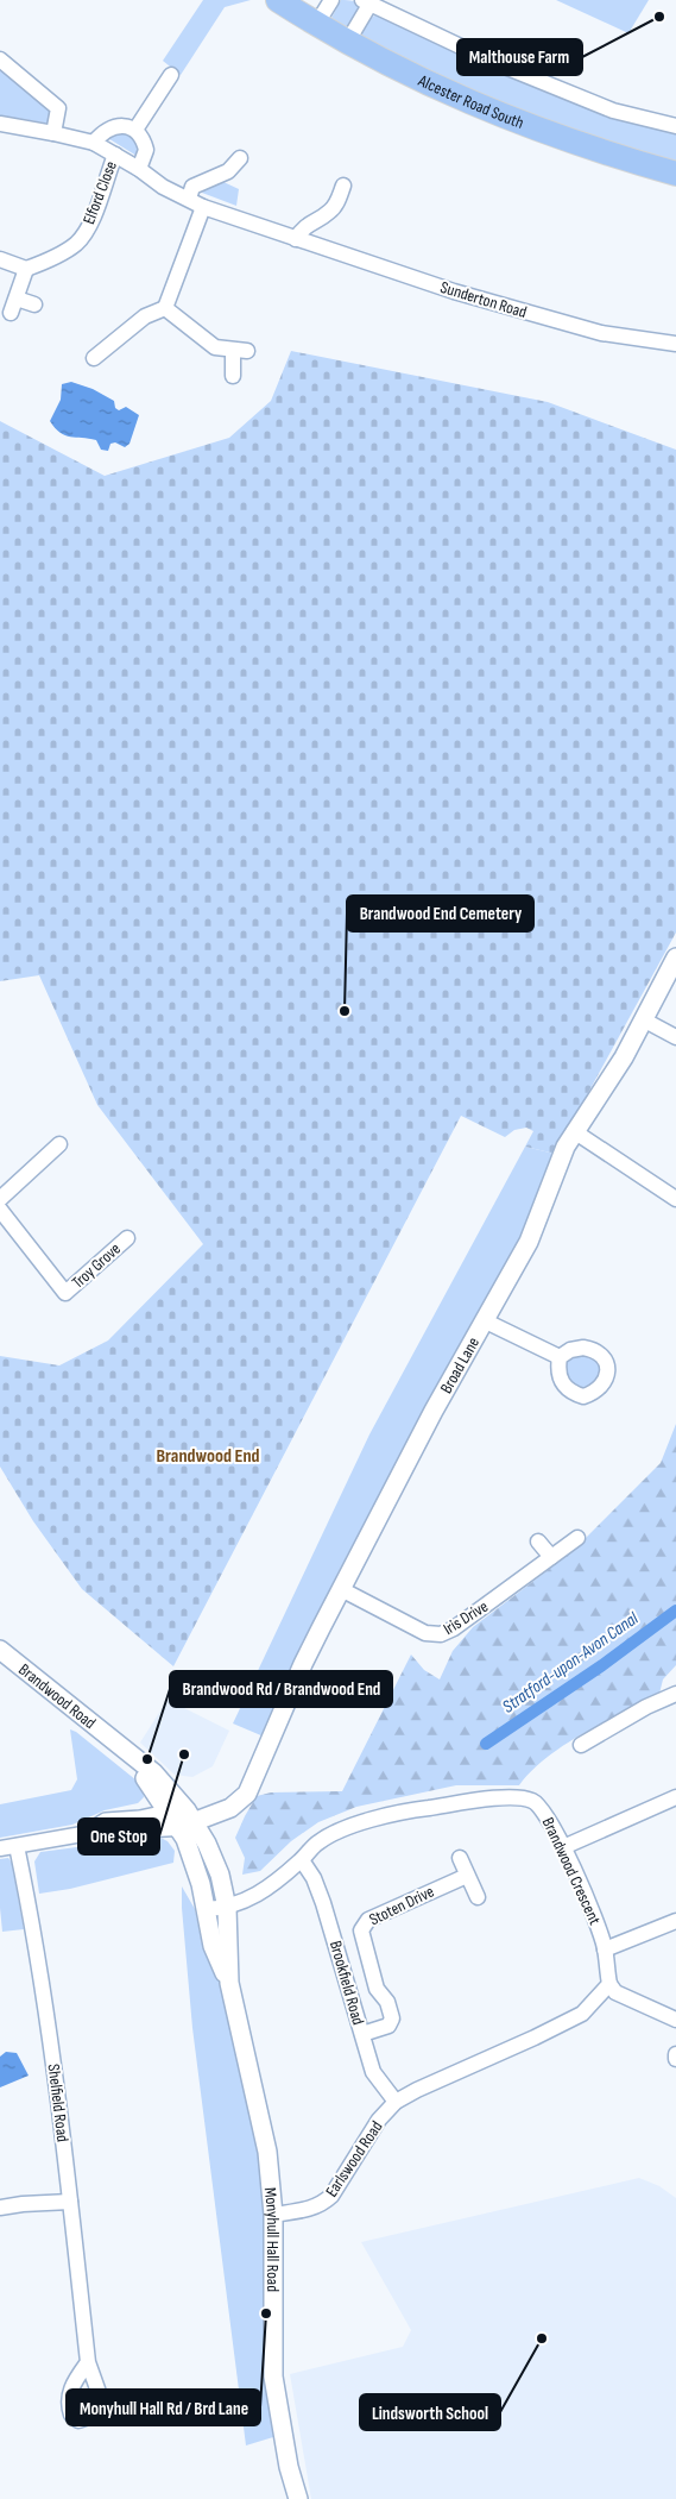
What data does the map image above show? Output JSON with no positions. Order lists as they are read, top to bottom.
{
  "streets": {
    "highway": ["Alcester Road South"],
    "street": [
      "Elford Close",
      "Sunderton Road",
      "Troy Grove",
      "Broad Lane",
      "Iris Drive",
      "Brandwood Road",
      "Brandwood Crescent",
      "Stoten Drive",
      "Brookfield Road",
      "Shelfield Road",
      "Earlswood Road",
      "Monyhull Hall Road"
    ]
  },
  "crossings": [
    ["Elford Close", "Sunderton Road"],
    ["Broad Lane", "Iris Drive"],
    ["Broad Lane", "Brandwood Road"],
    ["Broad Lane", "Monyhull Hall Road"],
    ["Brandwood Road", "Monyhull Hall Road"],
    ["Brandwood Crescent", "Brookfield Road"],
    ["Brandwood Crescent", "Monyhull Hall Road"],
    ["Stoten Drive", "Brookfield Road"],
    ["Brookfield Road", "Earlswood Road"],
    ["Earlswood Road", "Monyhull Hall Road"]
  ],
  "districts": ["Brandwood End"],
  "water": ["Stratford-upon-Avon Canal"],
  "places": [
    "Malthouse Farm",
    "Brandwood End Cemetery",
    "One Stop",
    "Brandwood Rd / Brandwood End",
    "Monyhull Hall Rd / Brd Lane",
    "Lindsworth School"
  ]
}
